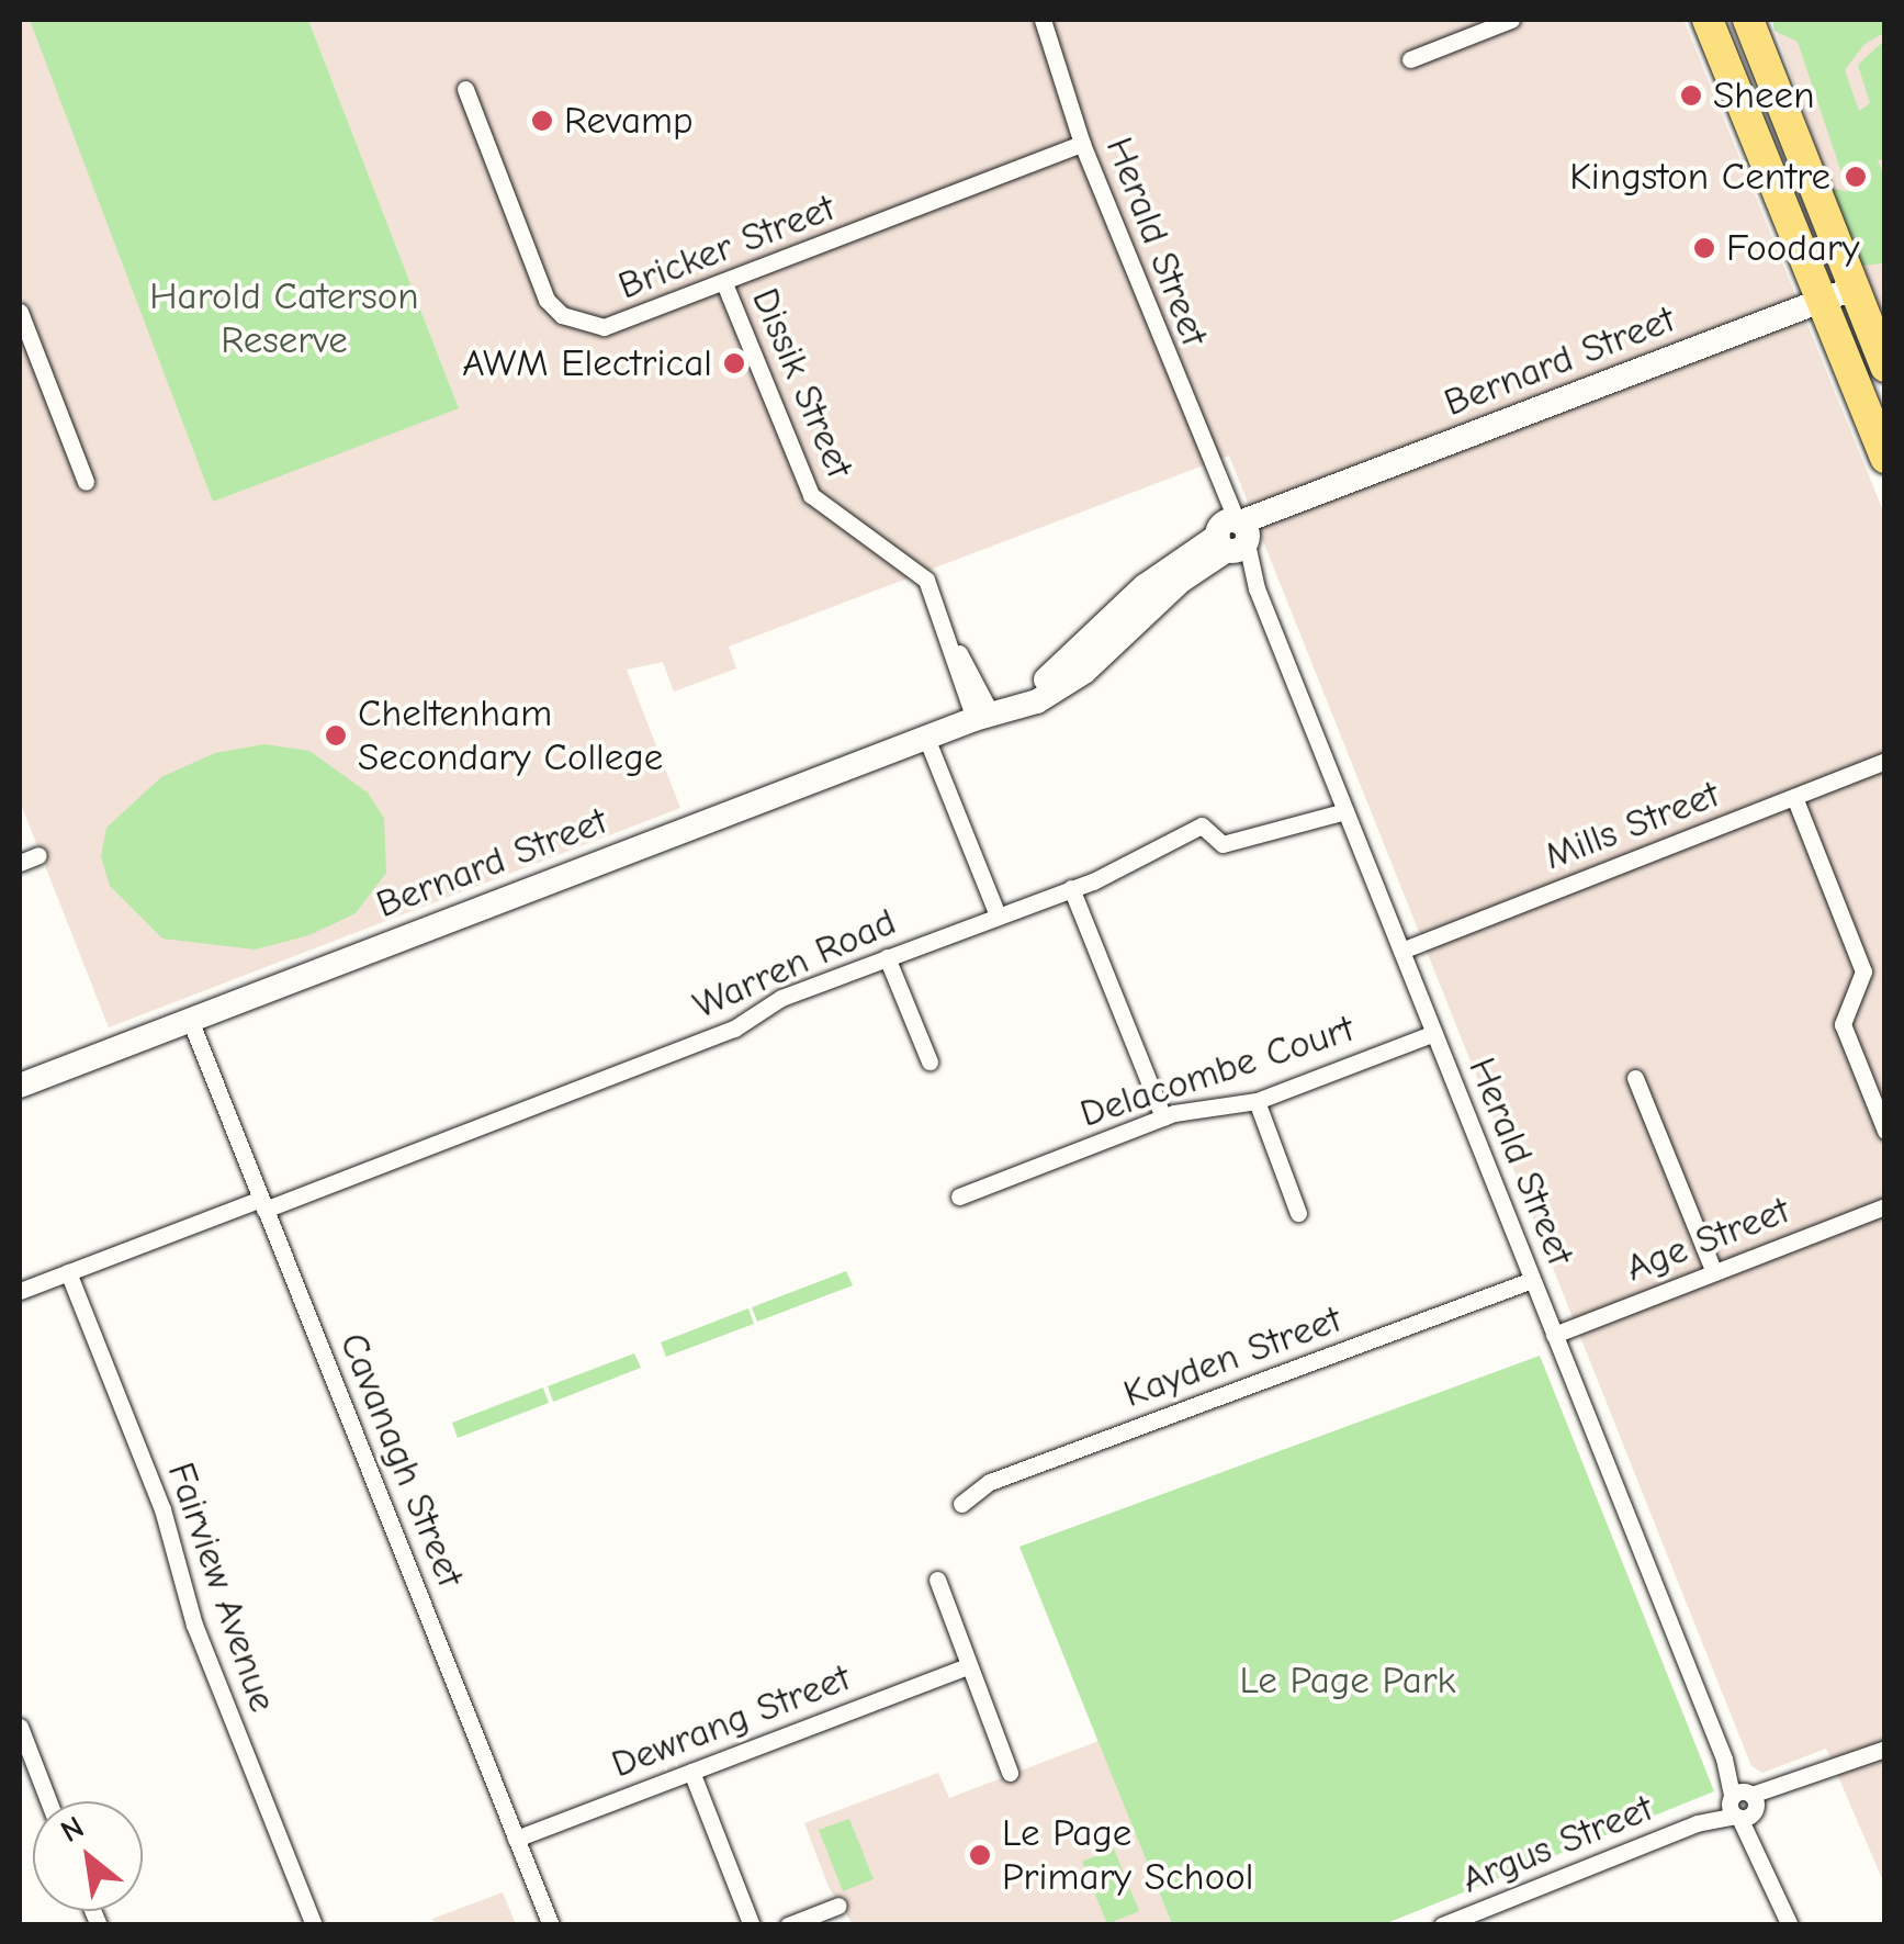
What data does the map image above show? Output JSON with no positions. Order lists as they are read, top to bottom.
{
  "streets": {
    "street": [
      "Herald Street",
      "Bricker Street",
      "Bernard Street",
      "Dissik Street",
      "Mills Street",
      "Warren Road",
      "Delacombe Court",
      "Age Street",
      "Kayden Street",
      "Cavanagh Street",
      "Fairview Avenue",
      "Dewrang Street",
      "Argus Street"
    ]
  },
  "crossings": [
    ["Herald Street", "Bricker Street"],
    ["Herald Street", "Bernard Street"],
    ["Herald Street", "Mills Street"],
    ["Herald Street", "Warren Road"],
    ["Herald Street", "Delacombe Court"],
    ["Herald Street", "Age Street"],
    ["Herald Street", "Kayden Street"],
    ["Herald Street", "Argus Street"],
    ["Bricker Street", "Dissik Street"],
    ["Bernard Street", "Dissik Street"],
    ["Bernard Street", "Cavanagh Street"],
    ["Warren Road", "Cavanagh Street"],
    ["Warren Road", "Fairview Avenue"],
    ["Cavanagh Street", "Dewrang Street"]
  ],
  "parks": ["Harold Caterson Reserve", "Le Page Park"],
  "places": [
    "Sheen",
    "Revamp",
    "Kingston Centre",
    "Foodary",
    "AWM Electrical",
    "Cheltenham Secondary College",
    "Le Page Primary School"
  ],
  "north": "top left"
}
